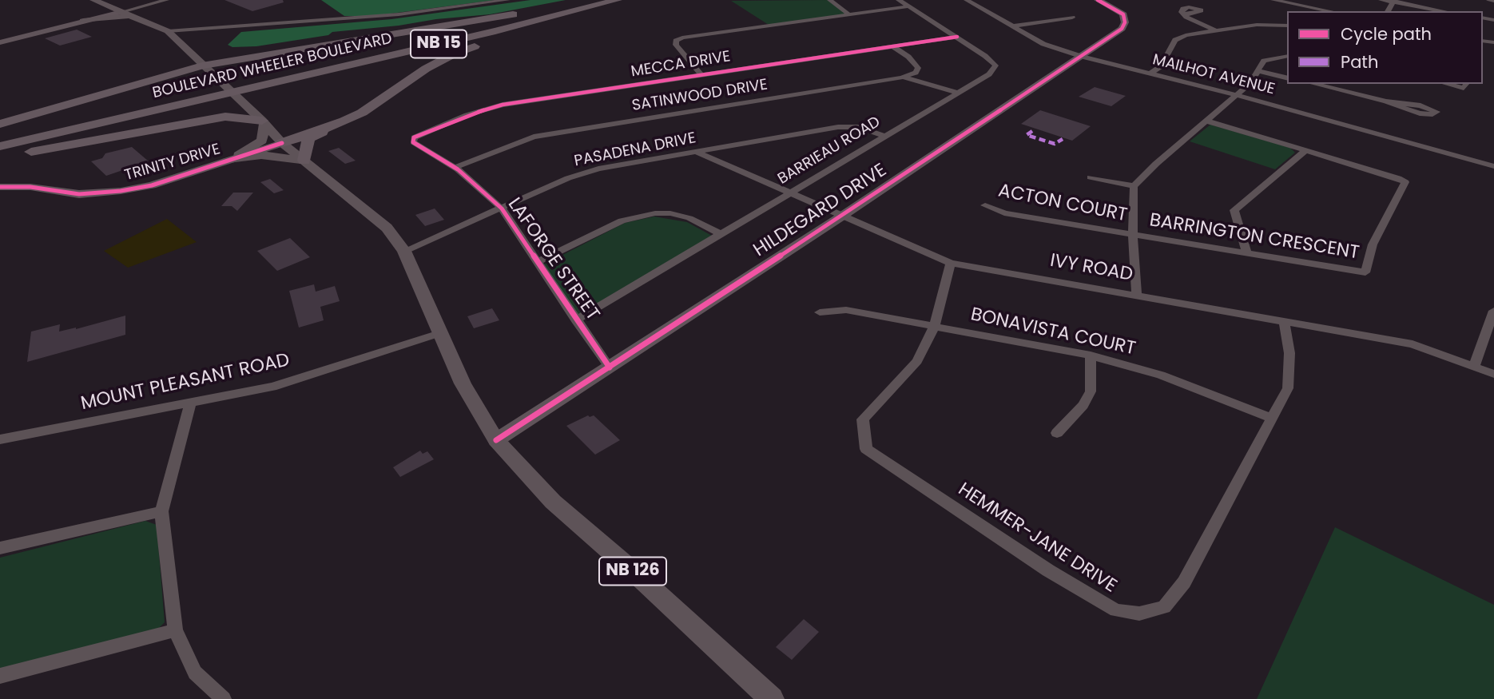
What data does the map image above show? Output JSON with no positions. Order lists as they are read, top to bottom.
{
  "streets": {
    "highway": ["NB 15", "BOULEVARD WHEELER BOULEVARD"],
    "main road": ["NB 126"],
    "street": [
      "MECCA DRIVE",
      "MAILHOT AVENUE",
      "SATINWOOD DRIVE",
      "PASADENA DRIVE",
      "BARRIEAU ROAD",
      "TRINITY DRIVE",
      "ACTON COURT",
      "HILDEGARD DRIVE",
      "BARRINGTON CRESCENT",
      "LAFORGE STREET",
      "IVY ROAD",
      "BONAVISTA COURT",
      "MOUNT PLEASANT ROAD",
      "HEMMER-JANE DRIVE"
    ]
  },
  "crossings": [
    ["MECCA DRIVE", "BARRIEAU ROAD"],
    ["MECCA DRIVE", "LAFORGE STREET"],
    ["MAILHOT AVENUE", "HILDEGARD DRIVE"],
    ["SATINWOOD DRIVE", "LAFORGE STREET"],
    ["PASADENA DRIVE", "BARRIEAU ROAD"],
    ["PASADENA DRIVE", "LAFORGE STREET"],
    ["PASADENA DRIVE", "IVY ROAD"],
    ["PASADENA DRIVE", "NB 126"],
    ["BARRIEAU ROAD", "LAFORGE STREET"],
    ["BARRIEAU ROAD", "IVY ROAD"],
    ["TRINITY DRIVE", "NB 126"],
    ["ACTON COURT", "BARRINGTON CRESCENT"],
    ["HILDEGARD DRIVE", "LAFORGE STREET"],
    ["HILDEGARD DRIVE", "IVY ROAD"],
    ["HILDEGARD DRIVE", "NB 126"],
    ["IVY ROAD", "HEMMER-JANE DRIVE"],
    ["BONAVISTA COURT", "HEMMER-JANE DRIVE"],
    ["MOUNT PLEASANT ROAD", "NB 126"]
  ],
  "legend": ["Cycle path", "Path"]
}
